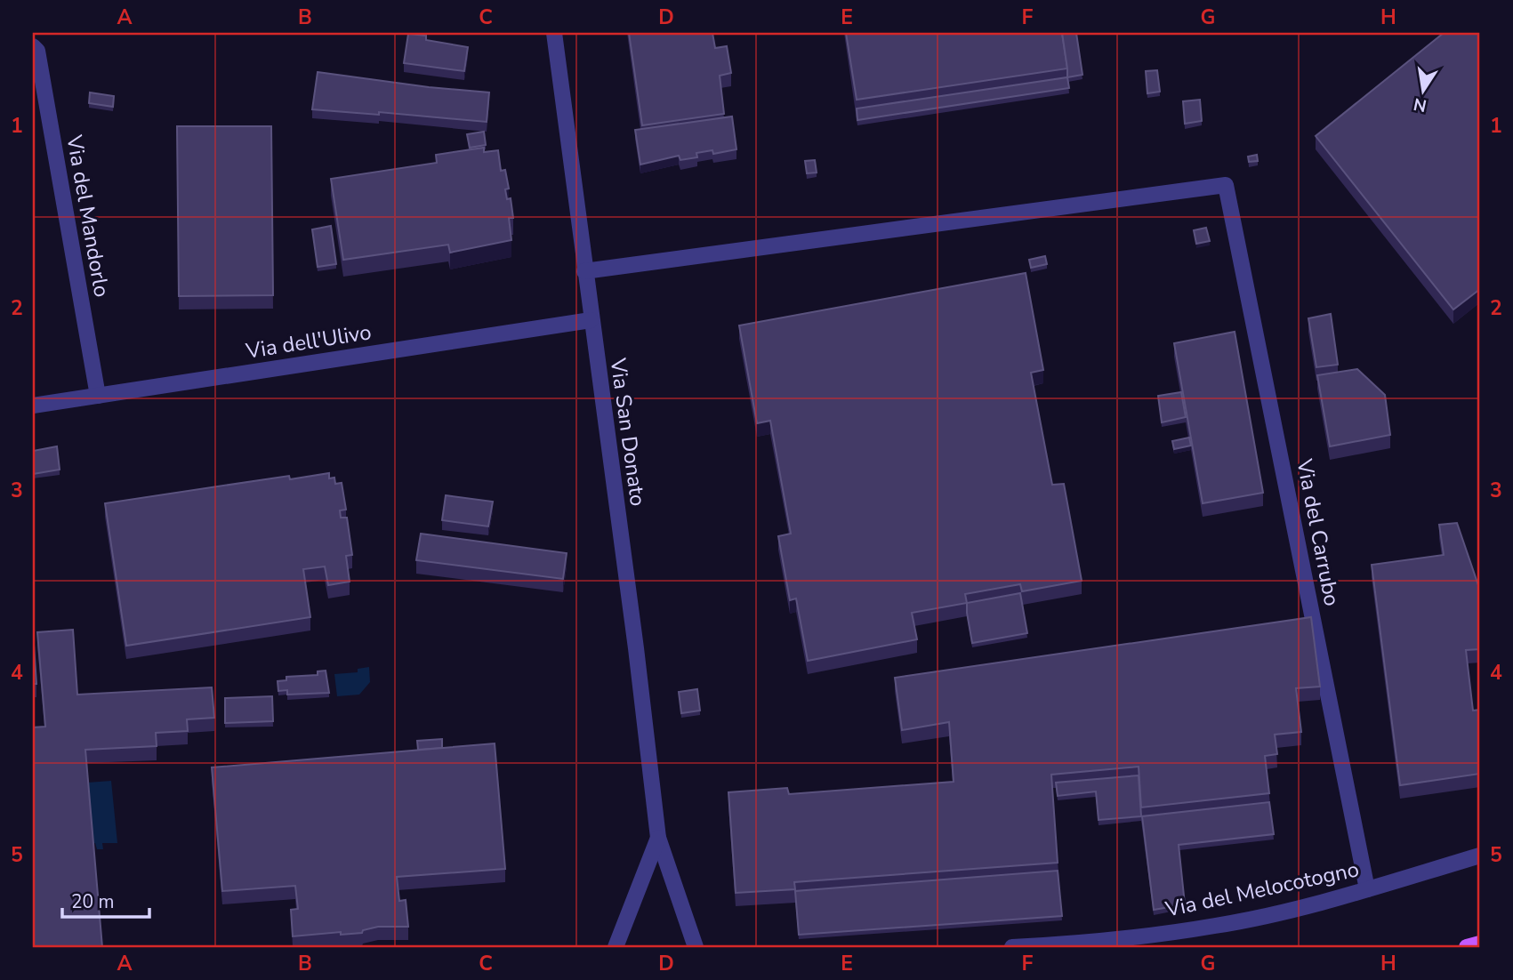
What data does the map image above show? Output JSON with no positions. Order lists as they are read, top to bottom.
{
  "streets": {
    "street": [
      "Via del Mandorlo",
      "Via dell'Ulivo",
      "Via San Donato",
      "Via del Carrubo",
      "Via del Melocotogno"
    ]
  },
  "crossings": [
    ["Via del Mandorlo", "Via dell'Ulivo"],
    ["Via dell'Ulivo", "Via San Donato"],
    ["Via San Donato", "Via del Carrubo"],
    ["Via del Carrubo", "Via del Melocotogno"]
  ],
  "scale_bar": "20 m",
  "north": "bottom",
  "grid": {
    "columns": [
      "A",
      "B",
      "C",
      "D",
      "E",
      "F",
      "G",
      "H"
    ],
    "rows": [
      "1",
      "2",
      "3",
      "4",
      "5"
    ]
  }
}
